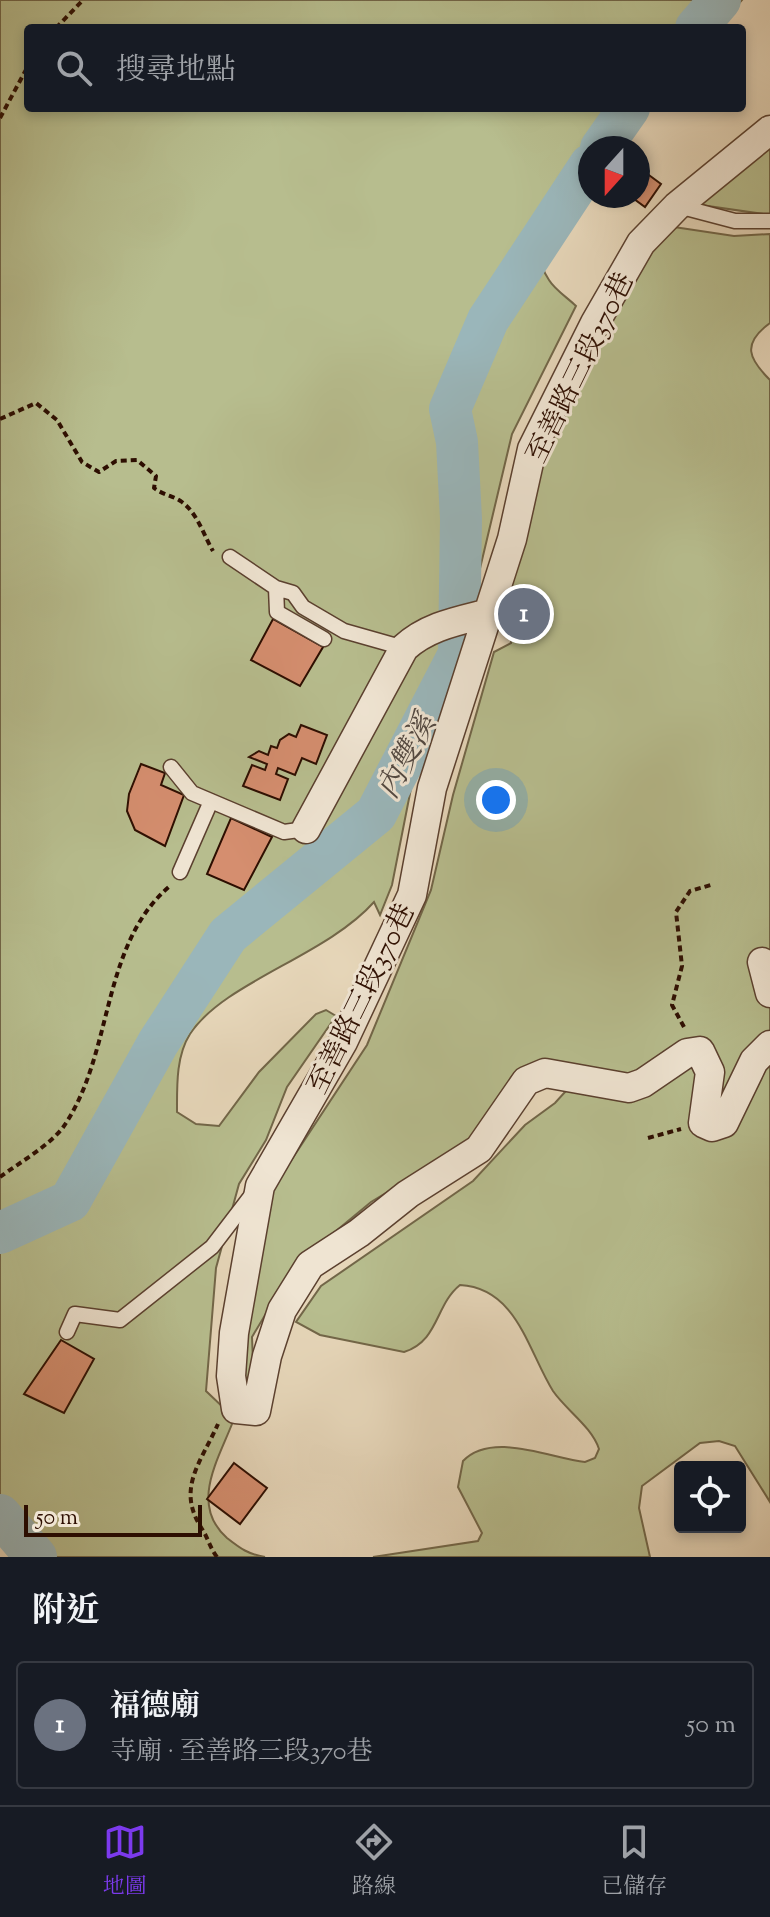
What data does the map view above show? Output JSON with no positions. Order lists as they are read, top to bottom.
{
  "streets": {
    "street": ["至善路三段370巷"]
  },
  "water": ["內雙溪"],
  "scale_bar": "50 m",
  "north": "bottom",
  "page": {
    "search": "搜尋地點",
    "pins": "1",
    "scale": "50 m",
    "heading": "附近",
    "list": [
      {
        "mark": "1",
        "name": "福德廟",
        "note": "寺廟 · 至善路三段370巷",
        "value": "50 m"
      }
    ],
    "nav": ["地圖", "路線", "已儲存"]
  }
}
